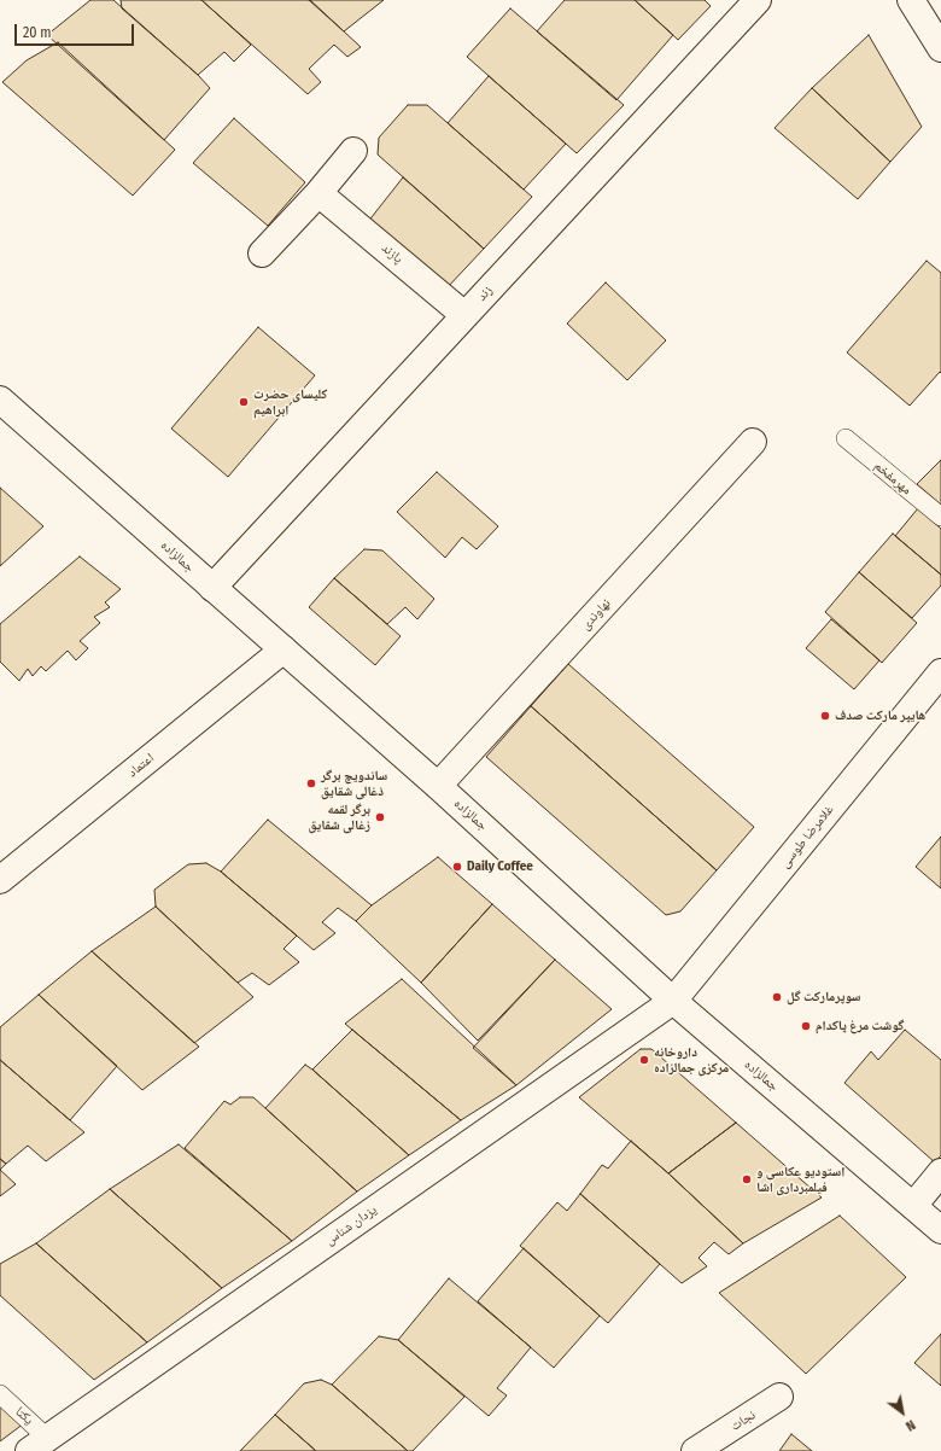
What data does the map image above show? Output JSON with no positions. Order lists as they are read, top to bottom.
{
  "streets": {
    "street": [
      "پازند",
      "زند",
      "جمالزاده",
      "نهاوندی",
      "اعتماد",
      "غلامرضا طوسی",
      "یزدان شناس",
      "نجات"
    ],
    "lane": ["مهرمفخم", "یکتا"]
  },
  "crossings": [
    ["پازند", "زند"],
    ["زند", "جمالزاده"],
    ["جمالزاده", "نهاوندی"],
    ["جمالزاده", "اعتماد"],
    ["جمالزاده", "غلامرضا طوسی"],
    ["جمالزاده", "یزدان شناس"],
    ["غلامرضا طوسی", "یزدان شناس"],
    ["یزدان شناس", "یکتا"]
  ],
  "places": [
    "کلیسای حضرت ابراهیم",
    "هايپر ماركت صدف",
    "ساندویچ برگر ذغالی شقایق",
    "برگر لقمه زغالی شقایق",
    "Daily Coffee",
    "سوپرمارکت گل",
    "گوشت مرغ پاکدام",
    "داروخانه مرکزی جمالزاده",
    "استودیو عکاسی و فیلمبرداری اشا"
  ],
  "scale_bar": "20 m",
  "north": "bottom right"
}
